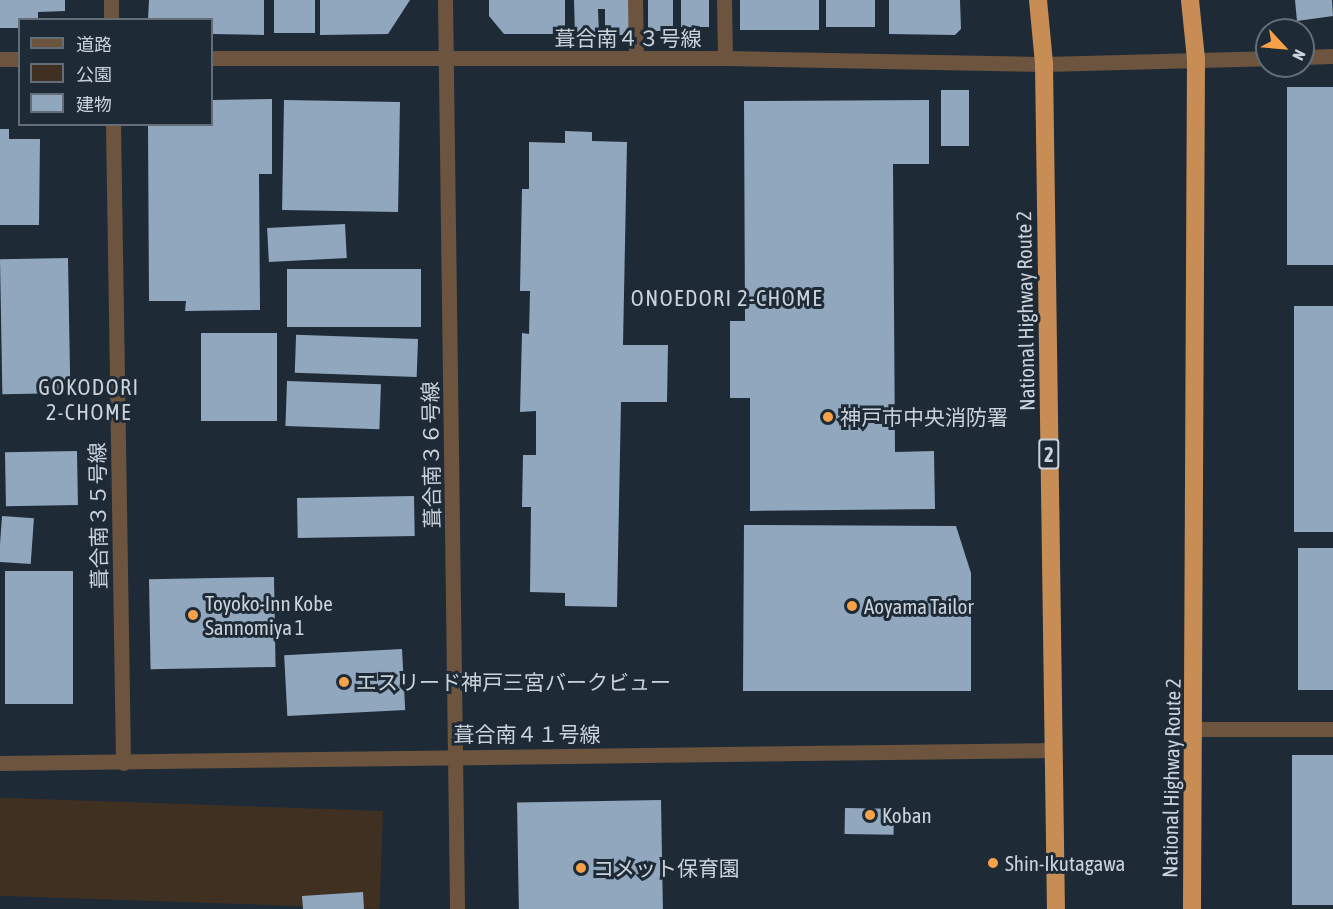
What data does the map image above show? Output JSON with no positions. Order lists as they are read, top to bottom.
{
  "streets": {
    "highway": ["National Highway Route 2", "2"],
    "street": [
      "葺合南４３号線",
      "葺合南３６号線",
      "葺合南３５号線",
      "葺合南４１号線"
    ]
  },
  "crossings": [
    ["葺合南４３号線", "National Highway Route 2"],
    ["葺合南４３号線", "葺合南３６号線"],
    ["National Highway Route 2", "葺合南４１号線"],
    ["葺合南３６号線", "葺合南４１号線"],
    ["葺合南３５号線", "葺合南４１号線"]
  ],
  "districts": ["ONOEDORI 2-CHOME", "GOKODORI 2-CHOME"],
  "places": [
    "神戸市中央消防署",
    "Aoyama Tailor",
    "Toyoko-Inn Kobe Sannomiya 1",
    "エスリード神戸三宮バークビュー",
    "Koban",
    "Shin-Ikutagawa",
    "コメット保育園"
  ],
  "legend": ["道路", "公園", "建物"],
  "north": "bottom right"
}
